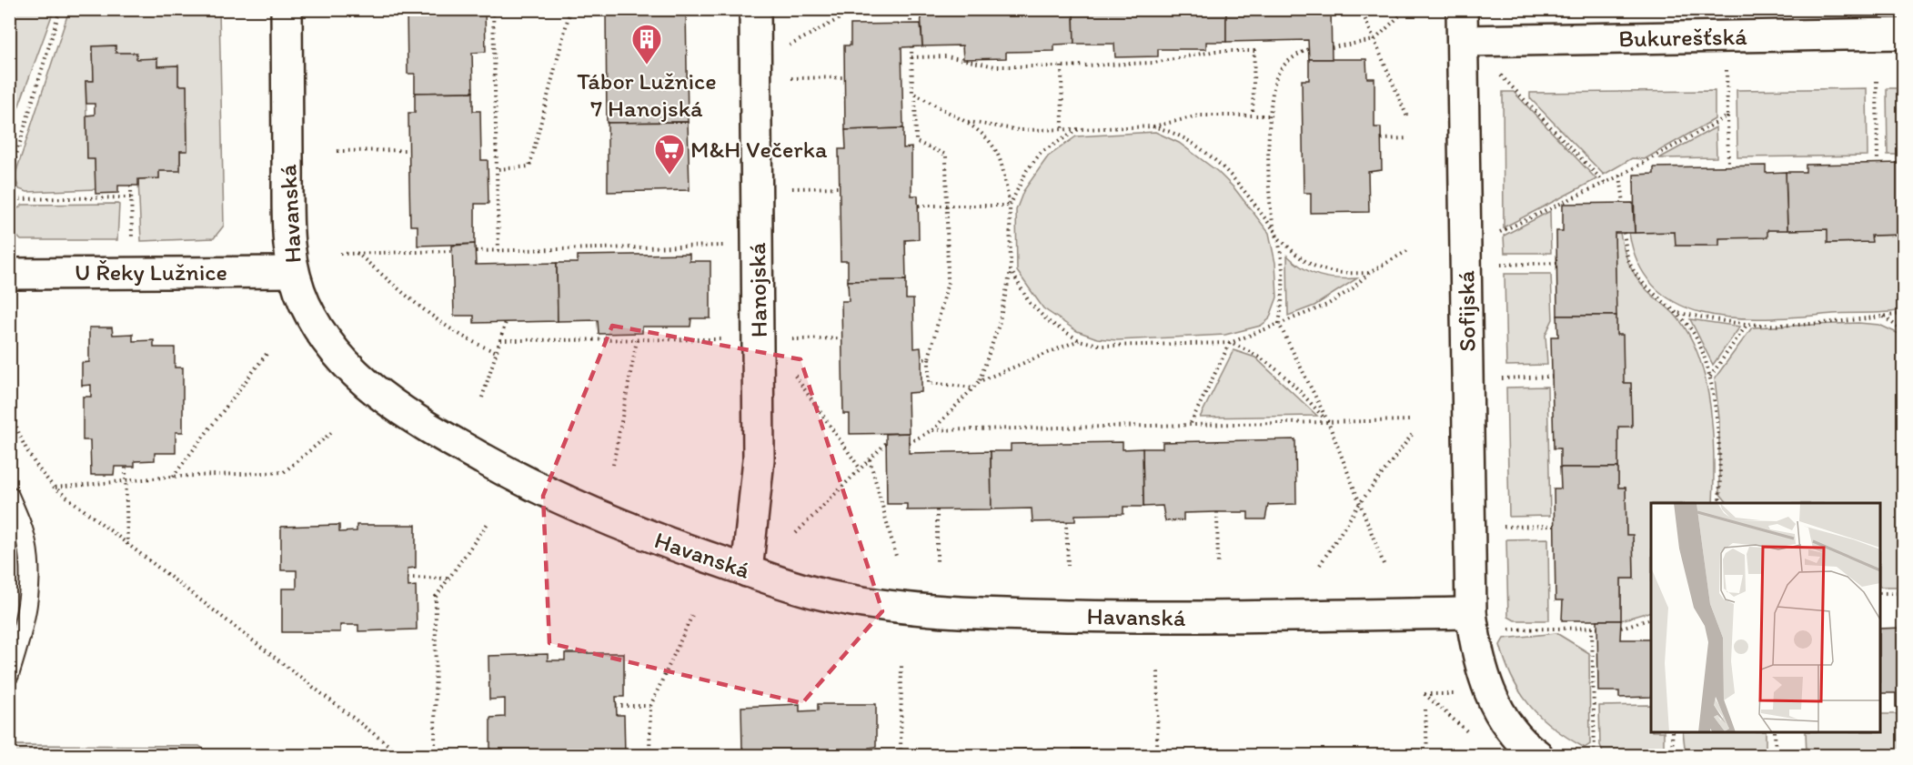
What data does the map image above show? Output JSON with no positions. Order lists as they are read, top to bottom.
{
  "streets": {
    "street": [
      "Bukurešťská",
      "Havanská",
      "U Řeky Lužnice",
      "Hanojská",
      "Sofijská"
    ]
  },
  "crossings": [
    ["Bukurešťská", "Sofijská"],
    ["Havanská", "U Řeky Lužnice"],
    ["Havanská", "Hanojská"],
    ["Havanská", "Sofijská"]
  ],
  "places": {
    "building": ["Tábor Lužnice 7 Hanojská"],
    "supermarket": ["M&H Večerka"]
  }
}
